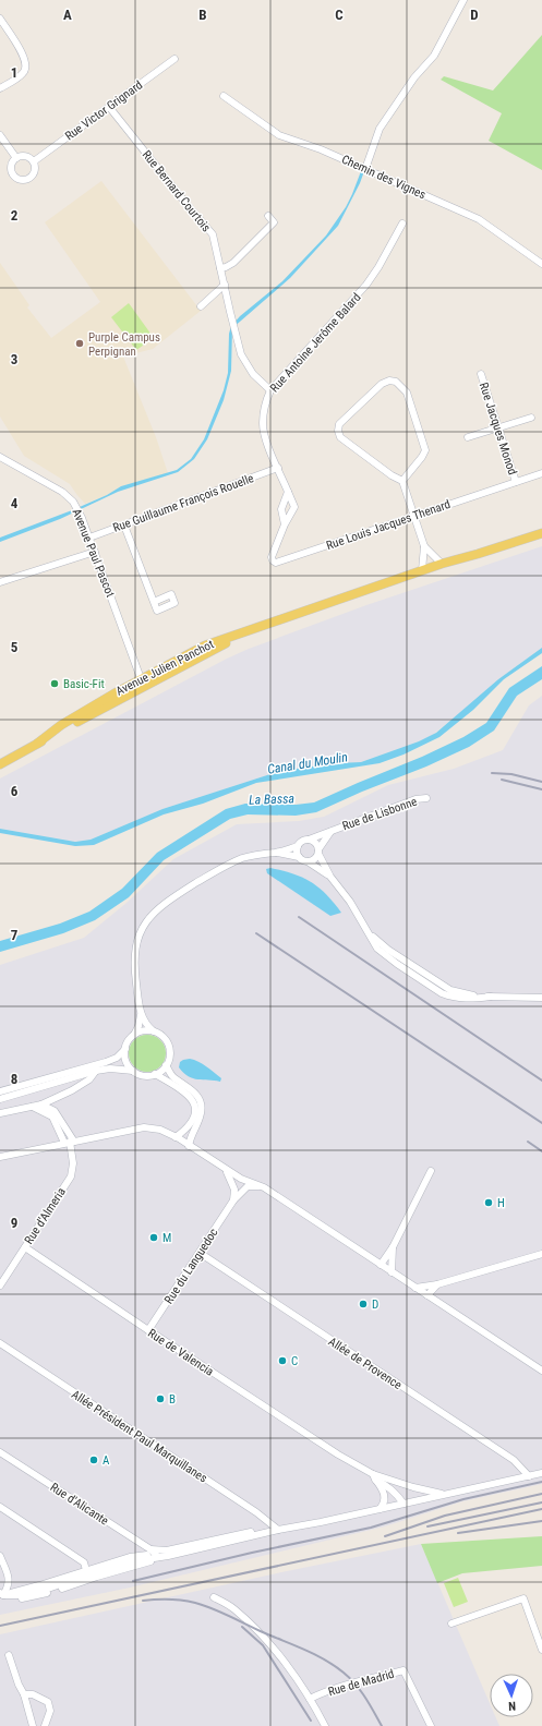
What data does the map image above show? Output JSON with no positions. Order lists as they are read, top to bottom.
{
  "streets": {
    "main road": ["Avenue Julien Panchot"],
    "street": [
      "Rue Victor Grignard",
      "Chemin des Vignes",
      "Rue Bernard Courtois",
      "Rue Antoine Jerôme Balard",
      "Rue Jacques Monod",
      "Rue Guillaume François Rouelle",
      "Rue Louis Jacques Thenard",
      "Avenue Paul Pascot",
      "Rue de Lisbonne",
      "Rue d'Almeria",
      "Rue du Languedoc",
      "Rue de Valencia",
      "Allée de Provence",
      "Allée Président Paul Marquillanes",
      "Rue d'Alicante",
      "Rue de Madrid"
    ]
  },
  "crossings": [
    ["Rue Victor Grignard", "Rue Bernard Courtois"],
    ["Rue Bernard Courtois", "Rue Antoine Jerôme Balard"],
    ["Rue Antoine Jerôme Balard", "Rue Guillaume François Rouelle"],
    ["Rue Antoine Jerôme Balard", "Rue Louis Jacques Thenard"],
    ["Rue Jacques Monod", "Rue Louis Jacques Thenard"],
    ["Rue Guillaume François Rouelle", "Rue Louis Jacques Thenard"],
    ["Rue Guillaume François Rouelle", "Avenue Paul Pascot"],
    ["Avenue Paul Pascot", "Avenue Julien Panchot"],
    ["Rue d'Almeria", "Rue de Valencia"],
    ["Rue du Languedoc", "Rue de Valencia"],
    ["Rue du Languedoc", "Allée de Provence"]
  ],
  "water": ["Canal du Moulin", "La Bassa"],
  "places": [
    "Purple Campus Perpignan",
    "Basic-Fit",
    "H",
    "M",
    "D",
    "C",
    "B",
    "A"
  ],
  "north": "bottom",
  "grid": {
    "columns": [
      "A",
      "B",
      "C",
      "D"
    ],
    "rows": [
      "1",
      "2",
      "3",
      "4",
      "5",
      "6",
      "7",
      "8",
      "9"
    ]
  }
}
